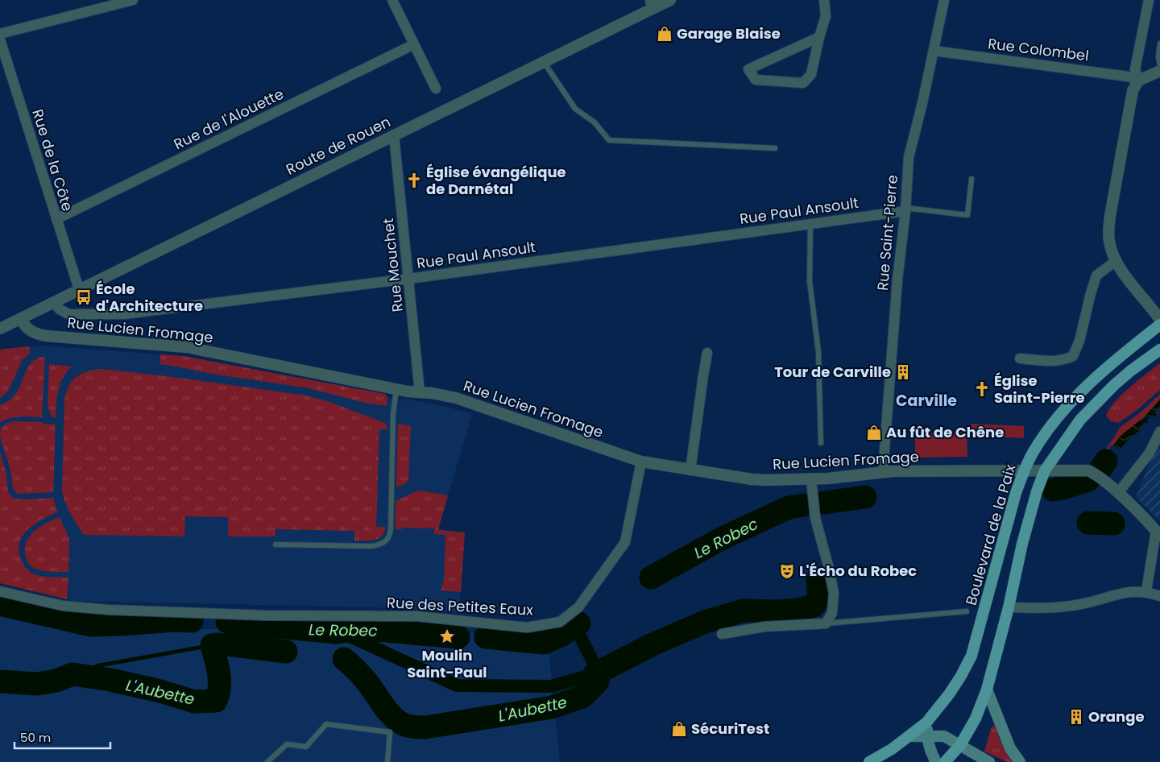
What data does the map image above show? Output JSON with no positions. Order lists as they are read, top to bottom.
{
  "streets": {
    "main road": ["Boulevard de la Paix"],
    "street": [
      "Rue Colombel",
      "Rue de l'Alouette",
      "Route de Rouen",
      "Rue de la Côte",
      "Rue Paul Ansoult",
      "Rue Saint-Pierre",
      "Rue Mouchet",
      "Rue Lucien Fromage",
      "Rue des Petites Eaux"
    ]
  },
  "crossings": [
    ["Rue Colombel", "Rue Saint-Pierre"],
    ["Rue de l'Alouette", "Rue de la Côte"],
    ["Route de Rouen", "Rue de la Côte"],
    ["Route de Rouen", "Rue Paul Ansoult"],
    ["Route de Rouen", "Rue Mouchet"],
    ["Route de Rouen", "Rue Lucien Fromage"],
    ["Rue Paul Ansoult", "Rue Saint-Pierre"],
    ["Rue Paul Ansoult", "Rue Mouchet"],
    ["Rue Saint-Pierre", "Rue Lucien Fromage"],
    ["Rue Mouchet", "Rue Lucien Fromage"],
    ["Rue Lucien Fromage", "Boulevard de la Paix"],
    ["Rue Lucien Fromage", "Rue des Petites Eaux"]
  ],
  "districts": ["Carville"],
  "water": ["Le Robec", "L'Aubette"],
  "places": {
    "shop": ["Garage Blaise", "Au fût de Chêne", "SécuriTest"],
    "church": ["Église évangélique de Darnétal", "Église Saint-Pierre"],
    "bus stop": ["École d'Architecture"],
    "building": ["Tour de Carville", "Orange"],
    "theatre": ["L'Écho du Robec"],
    "place": ["Moulin Saint-Paul"]
  },
  "scale_bar": "50 m"
}
